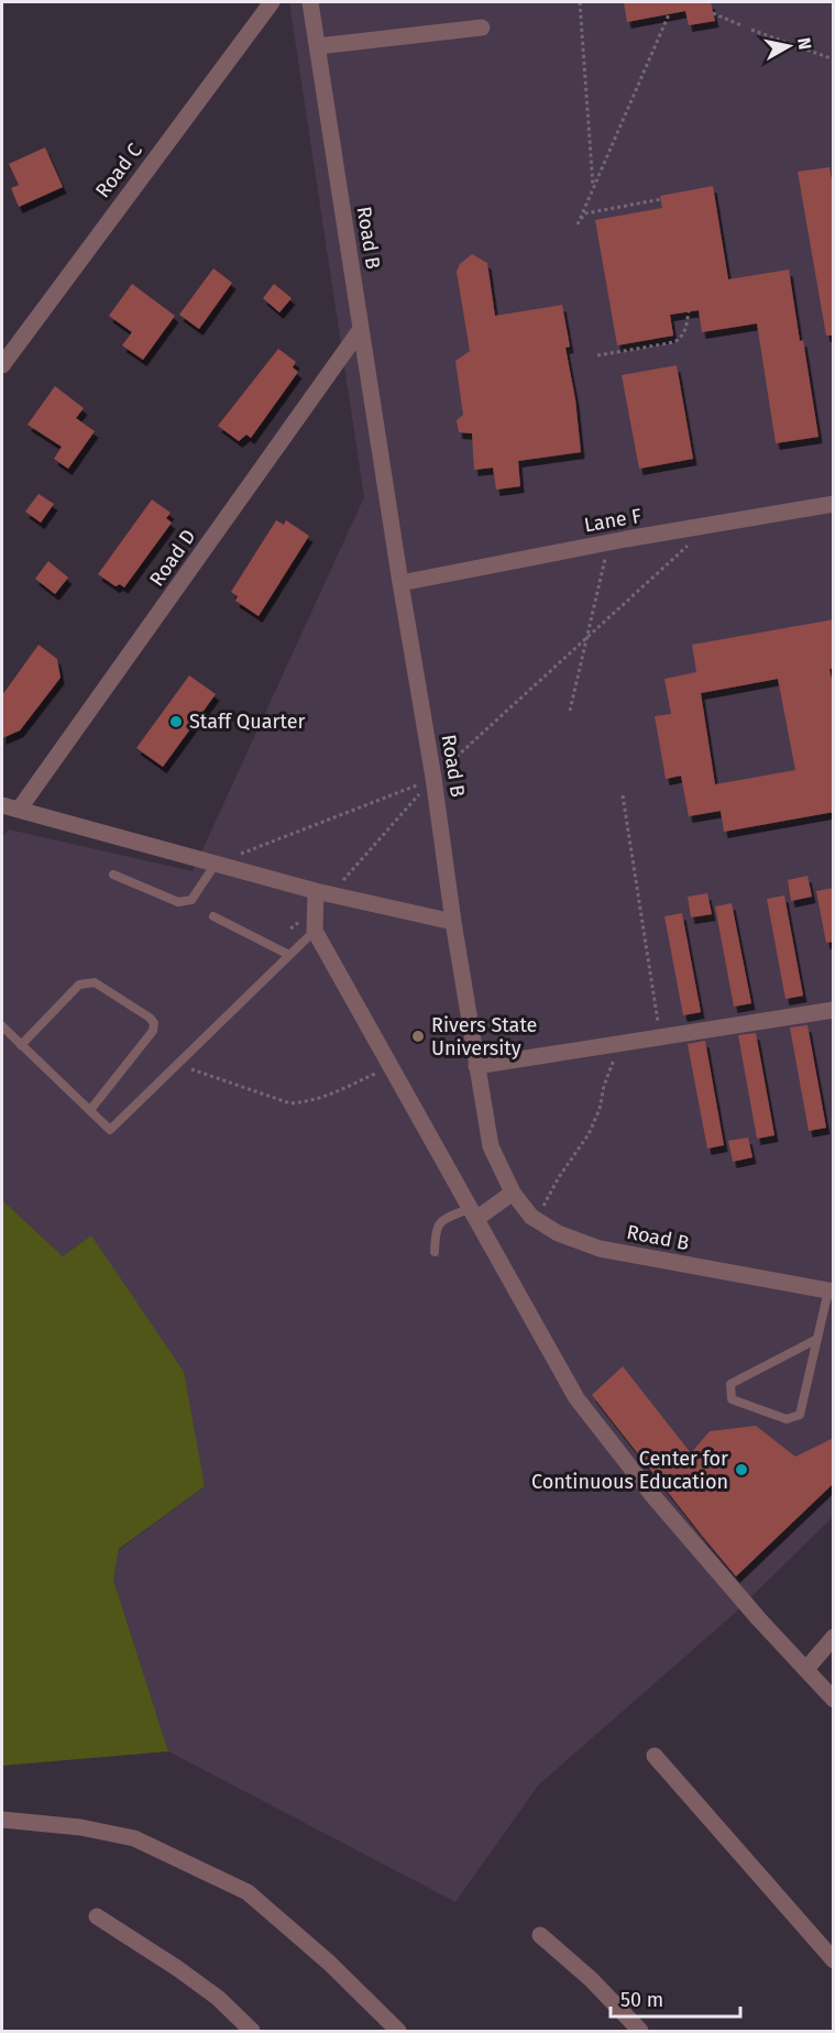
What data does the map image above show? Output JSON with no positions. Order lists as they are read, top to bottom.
{
  "streets": {
    "street": [
      "Road C",
      "Road B",
      "Lane F",
      "Road D"
    ]
  },
  "crossings": [
    ["Road B", "Lane F"],
    ["Road B", "Road D"]
  ],
  "places": ["Staff Quarter", "Rivers State University", "Center for Continuous Education"],
  "scale_bar": "50 m",
  "north": "right"
}
